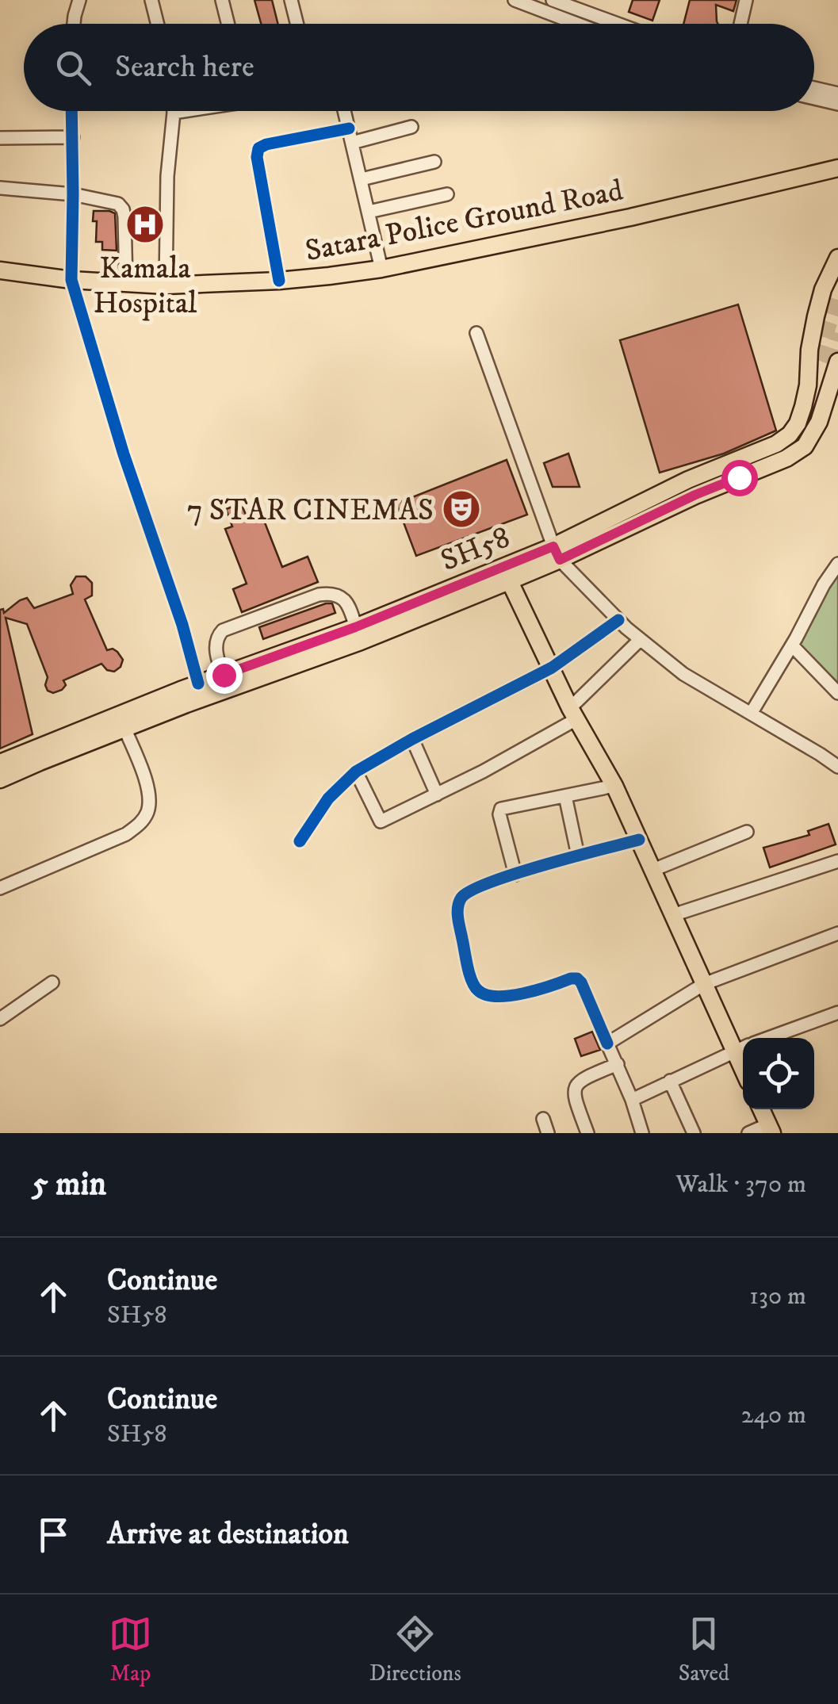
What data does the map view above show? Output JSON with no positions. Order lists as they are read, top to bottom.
{
  "streets": {
    "main road": ["Satara Police Ground Road", "SH58"]
  },
  "places": {
    "hospital": ["Kamala Hospital"],
    "theatre": ["7 STAR CINEMAS"]
  },
  "page": {
    "search": "Search here",
    "heading": ["5 min", "Walk · 370 m"],
    "list": [
      ["Continue", "SH58", "130 m"],
      ["Continue", "SH58", "240 m"],
      "Arrive at destination"
    ],
    "nav": ["Map", "Directions", "Saved"]
  }
}
